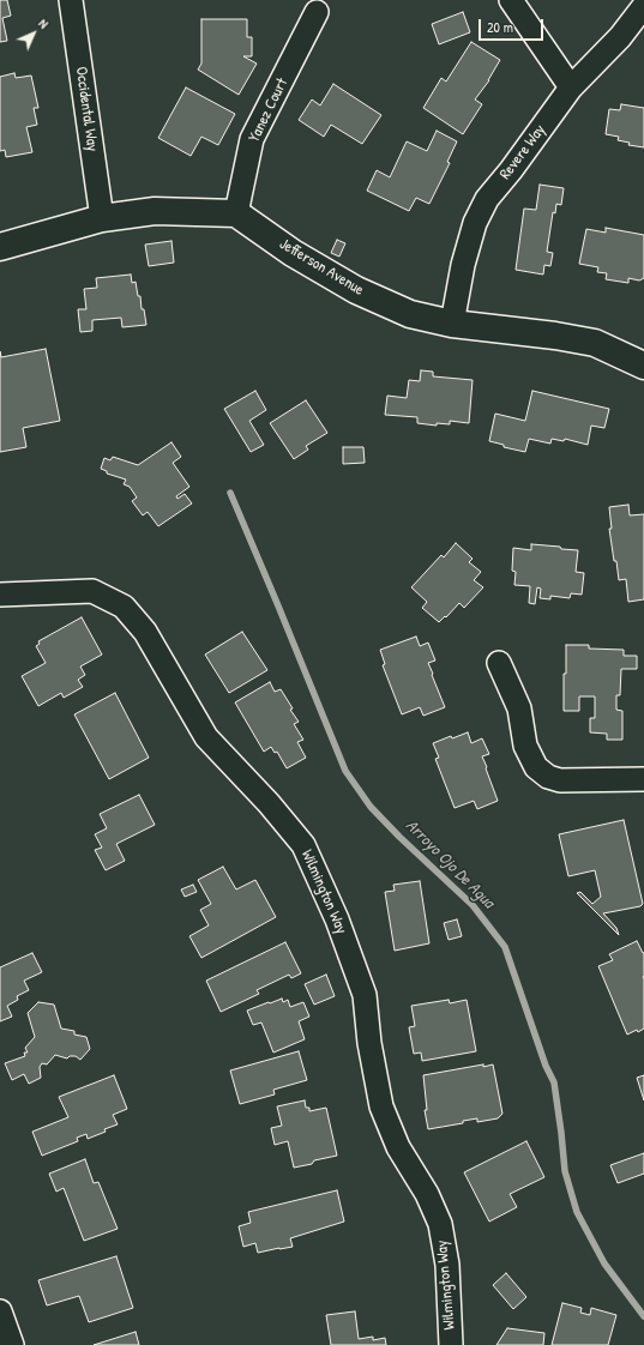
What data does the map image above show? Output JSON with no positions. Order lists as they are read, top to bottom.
{
  "streets": {
    "street": [
      "Occidental Way",
      "Yanez Court",
      "Revere Way",
      "Jefferson Avenue",
      "Wilmington Way"
    ]
  },
  "crossings": [
    ["Yanez Court", "Jefferson Avenue"],
    ["Revere Way", "Jefferson Avenue"]
  ],
  "water": ["Arroyo Ojo De Agua"],
  "scale_bar": "20 m",
  "north": "top right"
}
